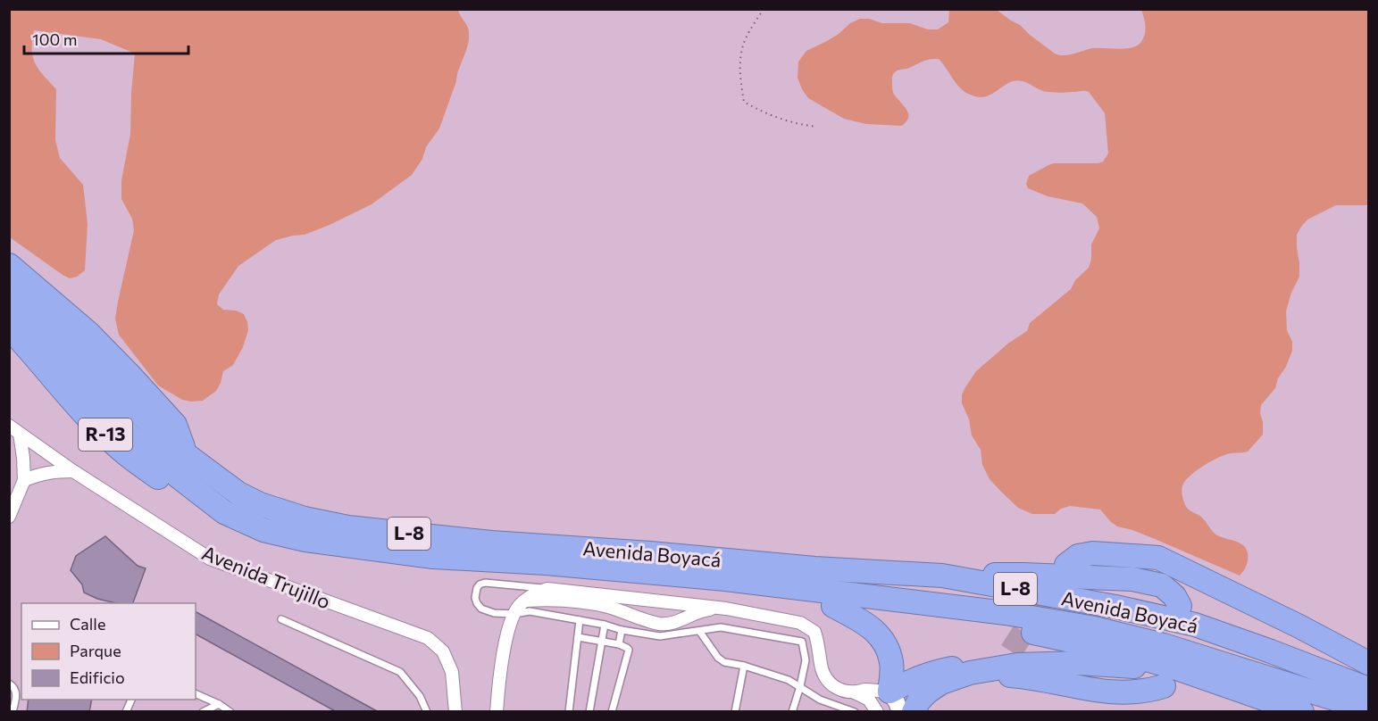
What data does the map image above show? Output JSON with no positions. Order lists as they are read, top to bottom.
{
  "streets": {
    "highway": ["R-13", "L-8", "Avenida Boyacá"],
    "street": ["Avenida Trujillo"]
  },
  "crossings": [
    ["R-13", "Avenida Boyacá"]
  ],
  "legend": ["Calle", "Parque", "Edificio"],
  "scale_bar": "100 m"
}
